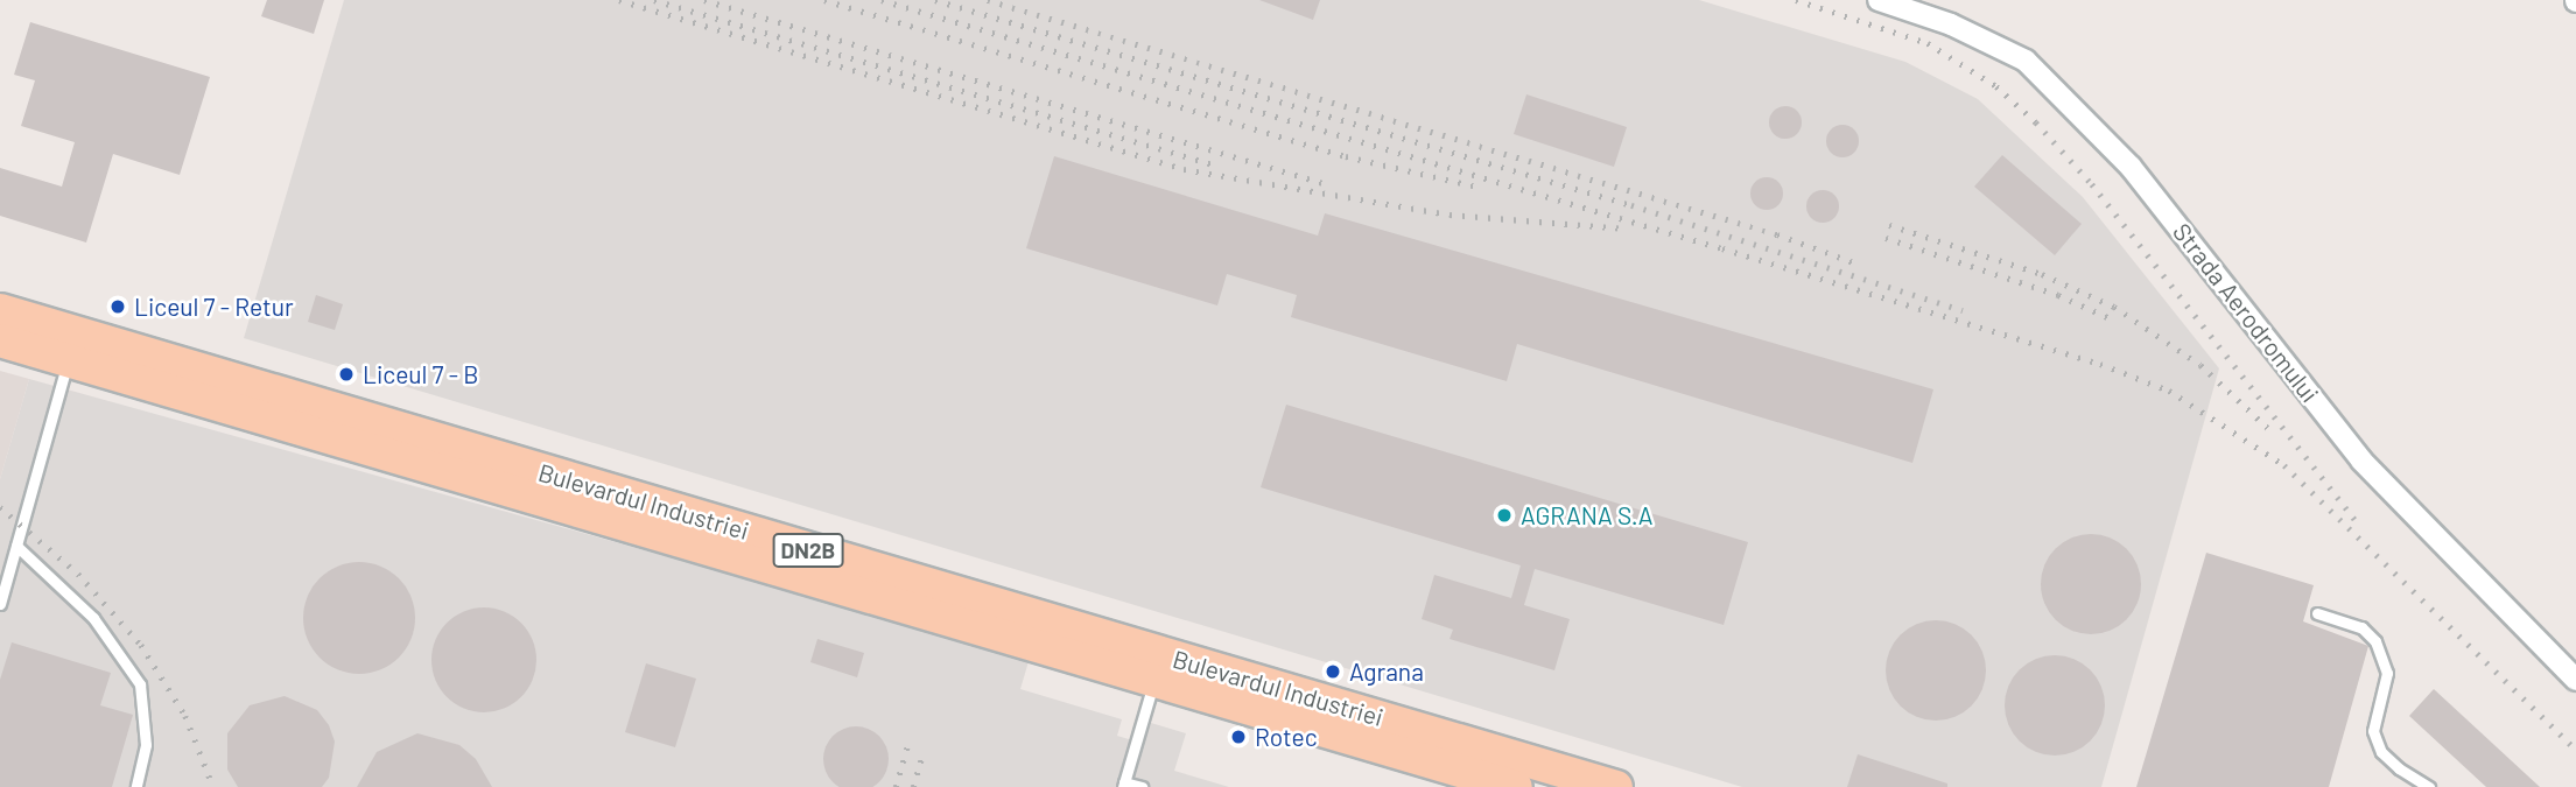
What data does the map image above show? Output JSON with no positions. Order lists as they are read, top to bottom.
{
  "streets": {
    "main road": ["Bulevardul Industriei", "DN2B"],
    "street": ["Strada Aerodromului"]
  },
  "places": [
    "Liceul 7 - Retur",
    "Liceul 7 - B",
    "AGRANA S.A",
    "Agrana",
    "Rotec"
  ]
}
